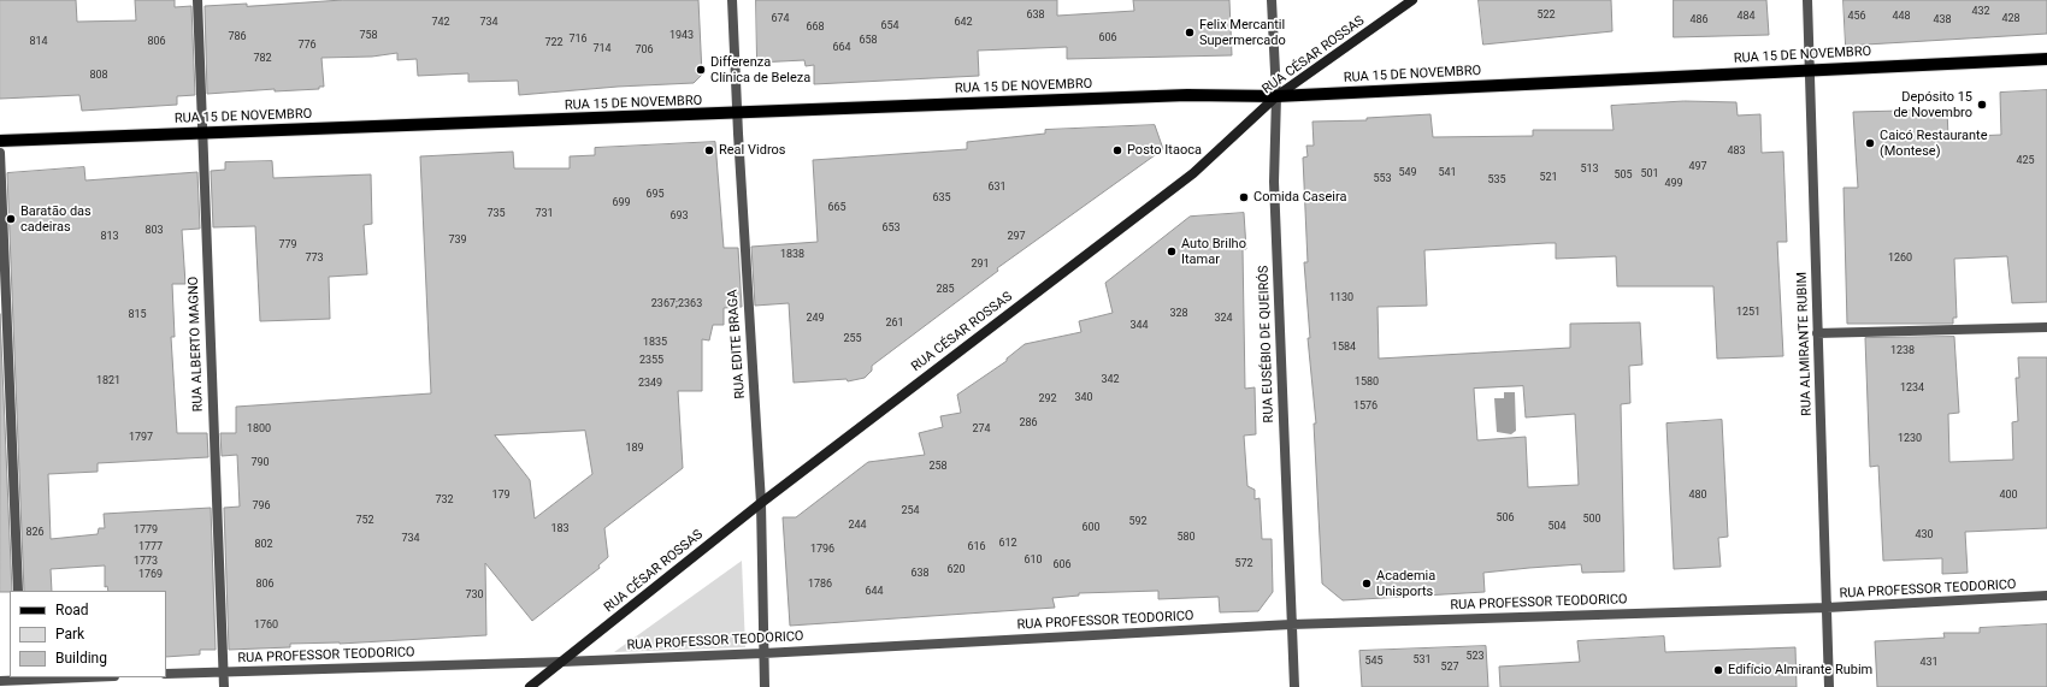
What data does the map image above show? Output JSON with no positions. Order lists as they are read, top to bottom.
{
  "streets": {
    "main road": ["RUA CÉSAR ROSSAS", "RUA 15 DE NOVEMBRO"],
    "street": [
      "RUA ALBERTO MAGNO",
      "RUA EDITE BRAGA",
      "RUA EUSÉBIO DE QUEIRÓS",
      "RUA ALMIRANTE RUBIM",
      "RUA PROFESSOR TEODORICO"
    ]
  },
  "crossings": [
    ["RUA CÉSAR ROSSAS", "RUA 15 DE NOVEMBRO"],
    ["RUA CÉSAR ROSSAS", "RUA EDITE BRAGA"],
    ["RUA CÉSAR ROSSAS", "RUA EUSÉBIO DE QUEIRÓS"],
    ["RUA CÉSAR ROSSAS", "RUA PROFESSOR TEODORICO"],
    ["RUA 15 DE NOVEMBRO", "RUA ALBERTO MAGNO"],
    ["RUA 15 DE NOVEMBRO", "RUA EDITE BRAGA"],
    ["RUA 15 DE NOVEMBRO", "RUA EUSÉBIO DE QUEIRÓS"],
    ["RUA 15 DE NOVEMBRO", "RUA ALMIRANTE RUBIM"],
    ["RUA ALBERTO MAGNO", "RUA PROFESSOR TEODORICO"],
    ["RUA EDITE BRAGA", "RUA PROFESSOR TEODORICO"],
    ["RUA EUSÉBIO DE QUEIRÓS", "RUA PROFESSOR TEODORICO"],
    ["RUA ALMIRANTE RUBIM", "RUA PROFESSOR TEODORICO"]
  ],
  "places": [
    "Felix Mercantil Supermercado",
    "Differenza Clínica de Beleza",
    "Depósito 15 de Novembro",
    "Caicó Restaurante (Montese)",
    "Real Vidros",
    "Posto Itaoca",
    "Comida Caseira",
    "Baratão das cadeiras",
    "Auto Brilho Itamar",
    "Academia Unisports",
    "Edifício Almirante Rubim"
  ],
  "house_numbers": [
    "432",
    "638",
    "522",
    "484",
    "456",
    "448",
    "674",
    "428",
    "486",
    "438",
    "742",
    "734",
    "642",
    "654",
    "668",
    "758",
    "1943",
    "786",
    "606",
    "716",
    "658",
    "814",
    "806",
    "722",
    "776",
    "664",
    "714",
    "706",
    "782",
    "808",
    "483",
    "425",
    "497",
    "513",
    "549",
    "541",
    "501",
    "505",
    "521",
    "553",
    "535",
    "499",
    "631",
    "695",
    "635",
    "699",
    "665",
    "735",
    "731",
    "693",
    "653",
    "803",
    "813",
    "297",
    "739",
    "779",
    "1838",
    "773",
    "1260",
    "291",
    "285",
    "1130",
    "2367;2363",
    "1251",
    "328",
    "815",
    "249",
    "324",
    "261",
    "344",
    "255",
    "1835",
    "1584",
    "1238",
    "2355",
    "342",
    "1821",
    "1580",
    "2349",
    "1234",
    "340",
    "292",
    "1576",
    "286",
    "1800",
    "274",
    "1797",
    "1230",
    "189",
    "790",
    "258",
    "179",
    "480",
    "400",
    "732",
    "796",
    "254",
    "506",
    "500",
    "752",
    "592",
    "244",
    "504",
    "600",
    "183",
    "1779",
    "826",
    "430",
    "580",
    "734",
    "612",
    "802",
    "1777",
    "616",
    "1796",
    "610",
    "1773",
    "572",
    "606",
    "620",
    "638",
    "1769",
    "806",
    "1786",
    "644",
    "730",
    "1760",
    "523",
    "531",
    "545",
    "431",
    "527"
  ],
  "legend": ["Road", "Park", "Building"]
}
